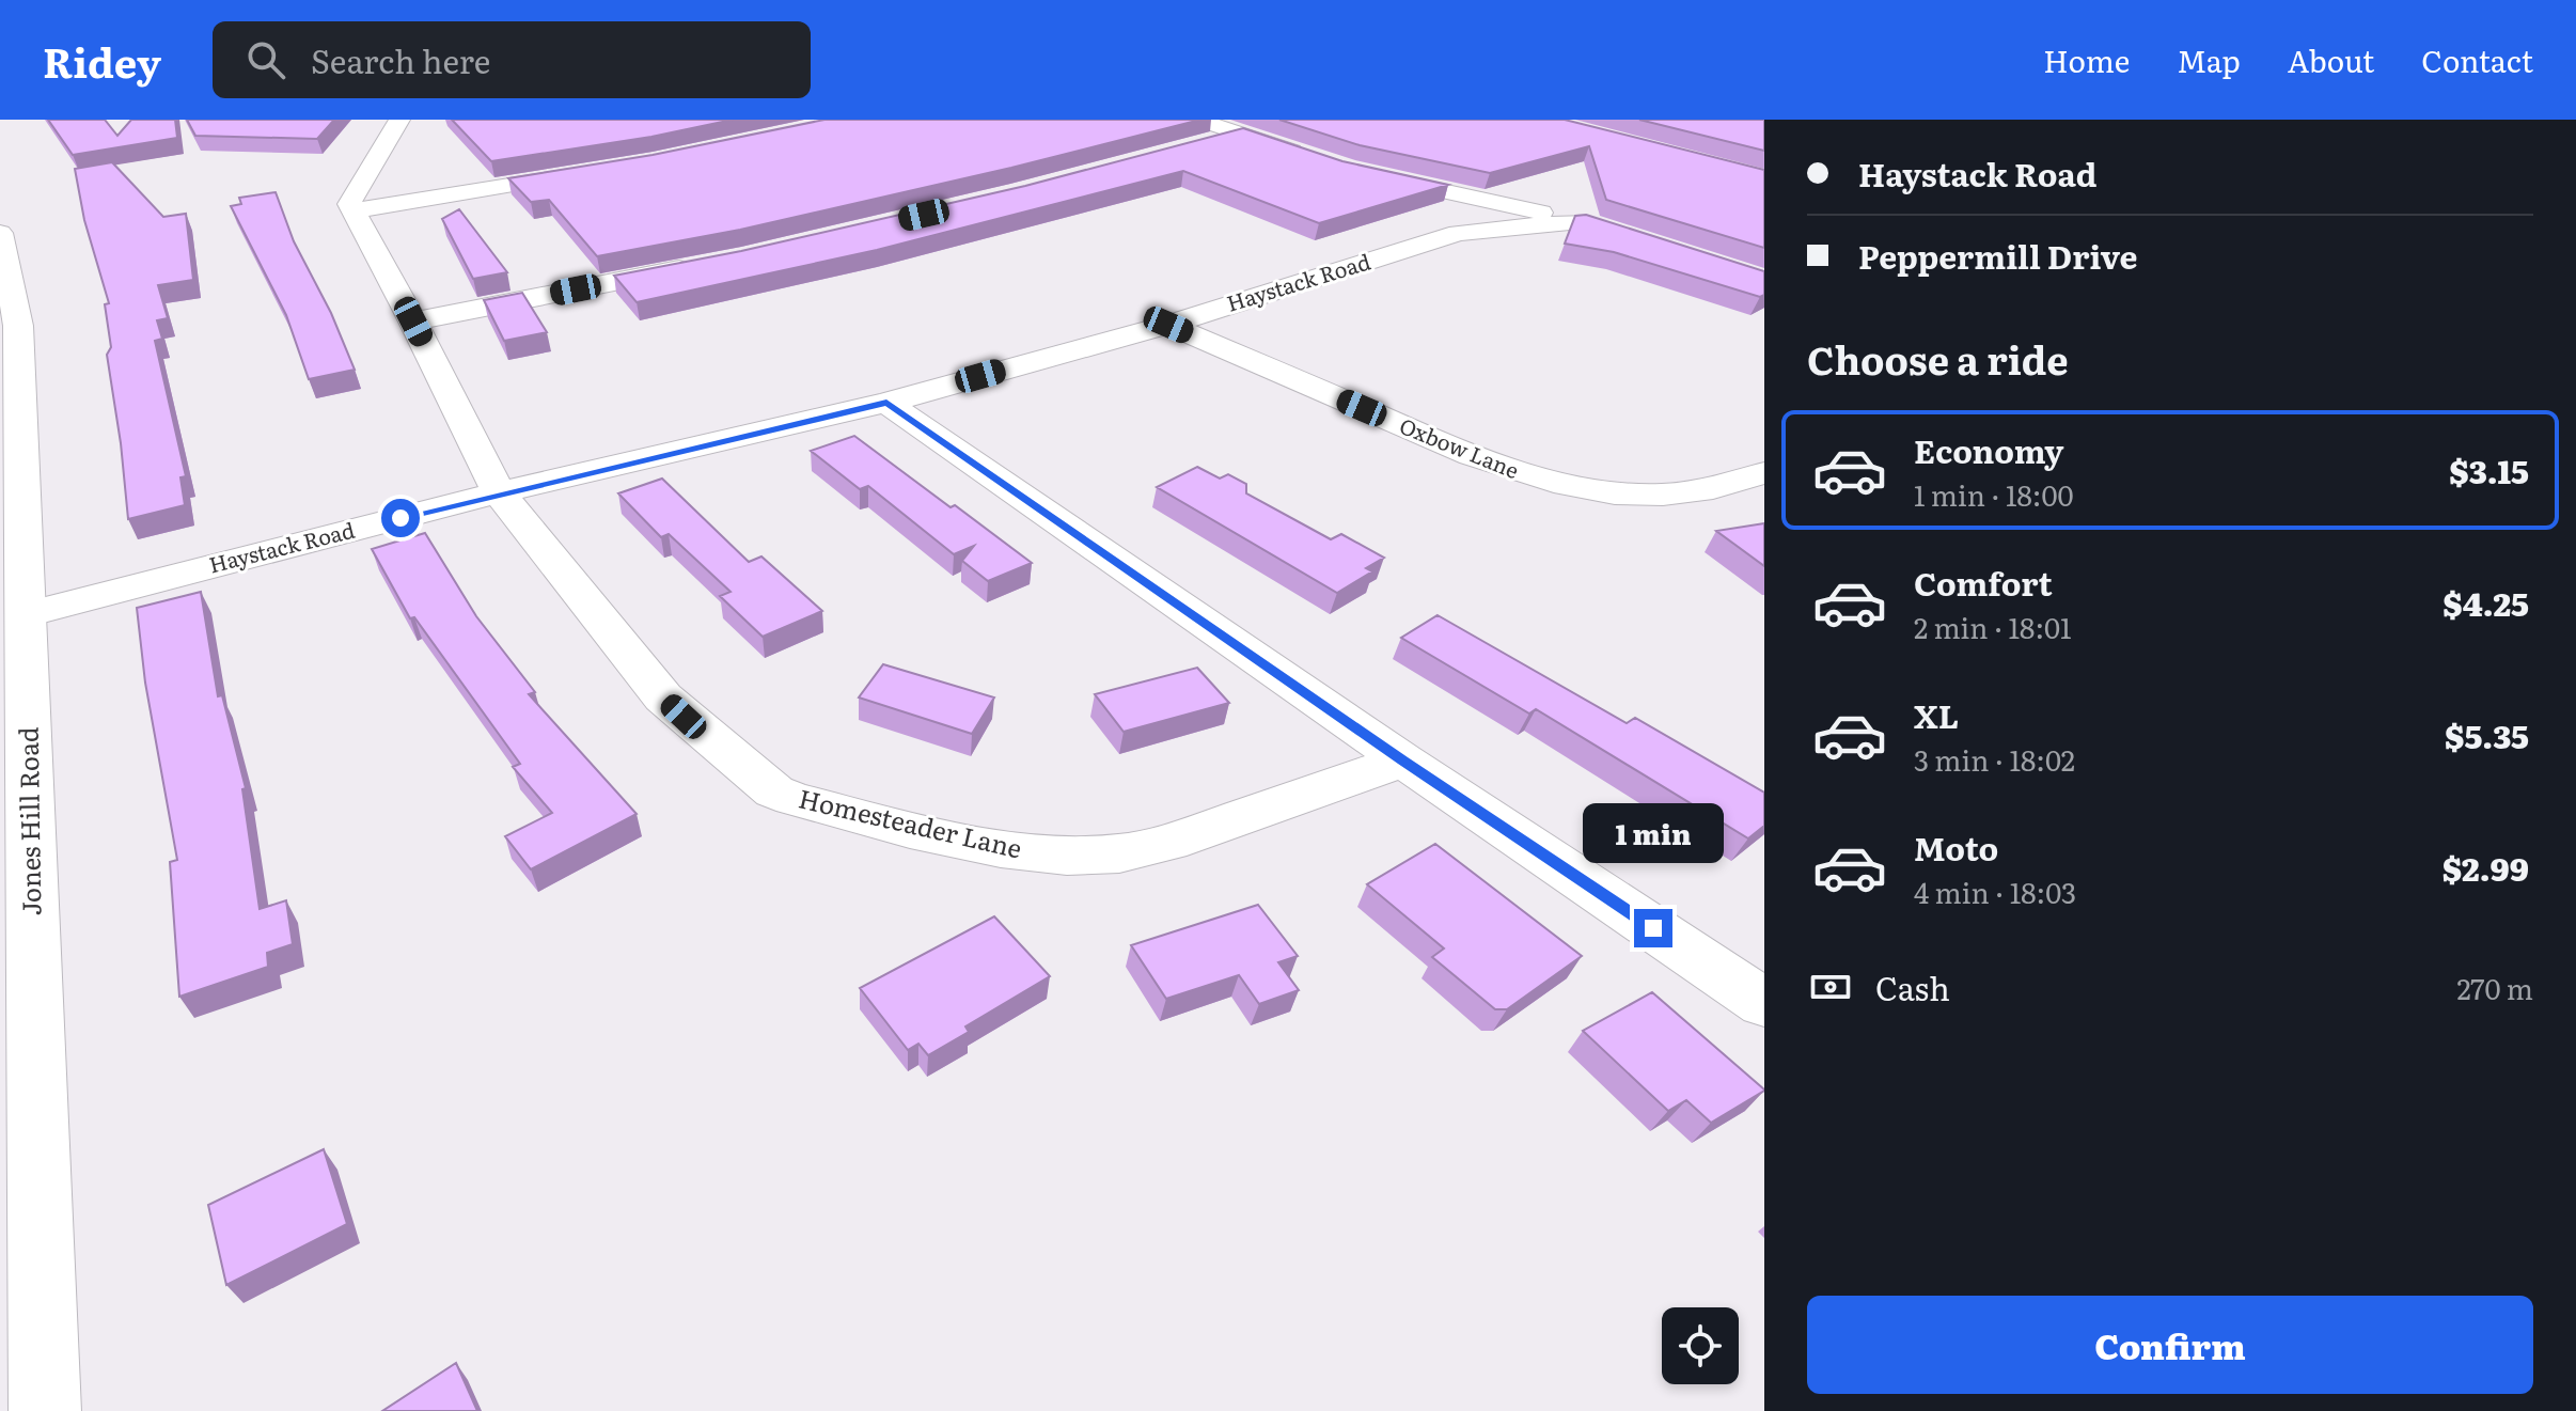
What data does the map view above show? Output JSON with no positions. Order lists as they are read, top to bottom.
{
  "streets": {
    "street": [
      "Haystack Road",
      "Oxbow Lane",
      "Jones Hill Road",
      "Homesteader Lane"
    ]
  },
  "crossings": [
    ["Haystack Road", "Oxbow Lane"],
    ["Haystack Road", "Jones Hill Road"],
    ["Haystack Road", "Homesteader Lane"]
  ],
  "page": {
    "header": "Ridey",
    "search": "Search here",
    "nav": [
      "Home",
      "Map",
      "About",
      "Contact"
    ],
    "banner": ["Haystack Road", "Peppermill Drive"],
    "heading": "Choose a ride",
    "list": [
      {
        "name": "Economy",
        "note": "1 min · 18:00",
        "value": "$3.15"
      },
      {
        "name": "Comfort",
        "note": "2 min · 18:01",
        "value": "$4.25"
      },
      {
        "name": "XL",
        "note": "3 min · 18:02",
        "value": "$5.35"
      },
      {
        "name": "Moto",
        "note": "4 min · 18:03",
        "value": "$2.99"
      }
    ],
    "bubble": "1 min",
    "pay": ["Cash", "270 m"],
    "buttons": "Confirm"
  }
}
